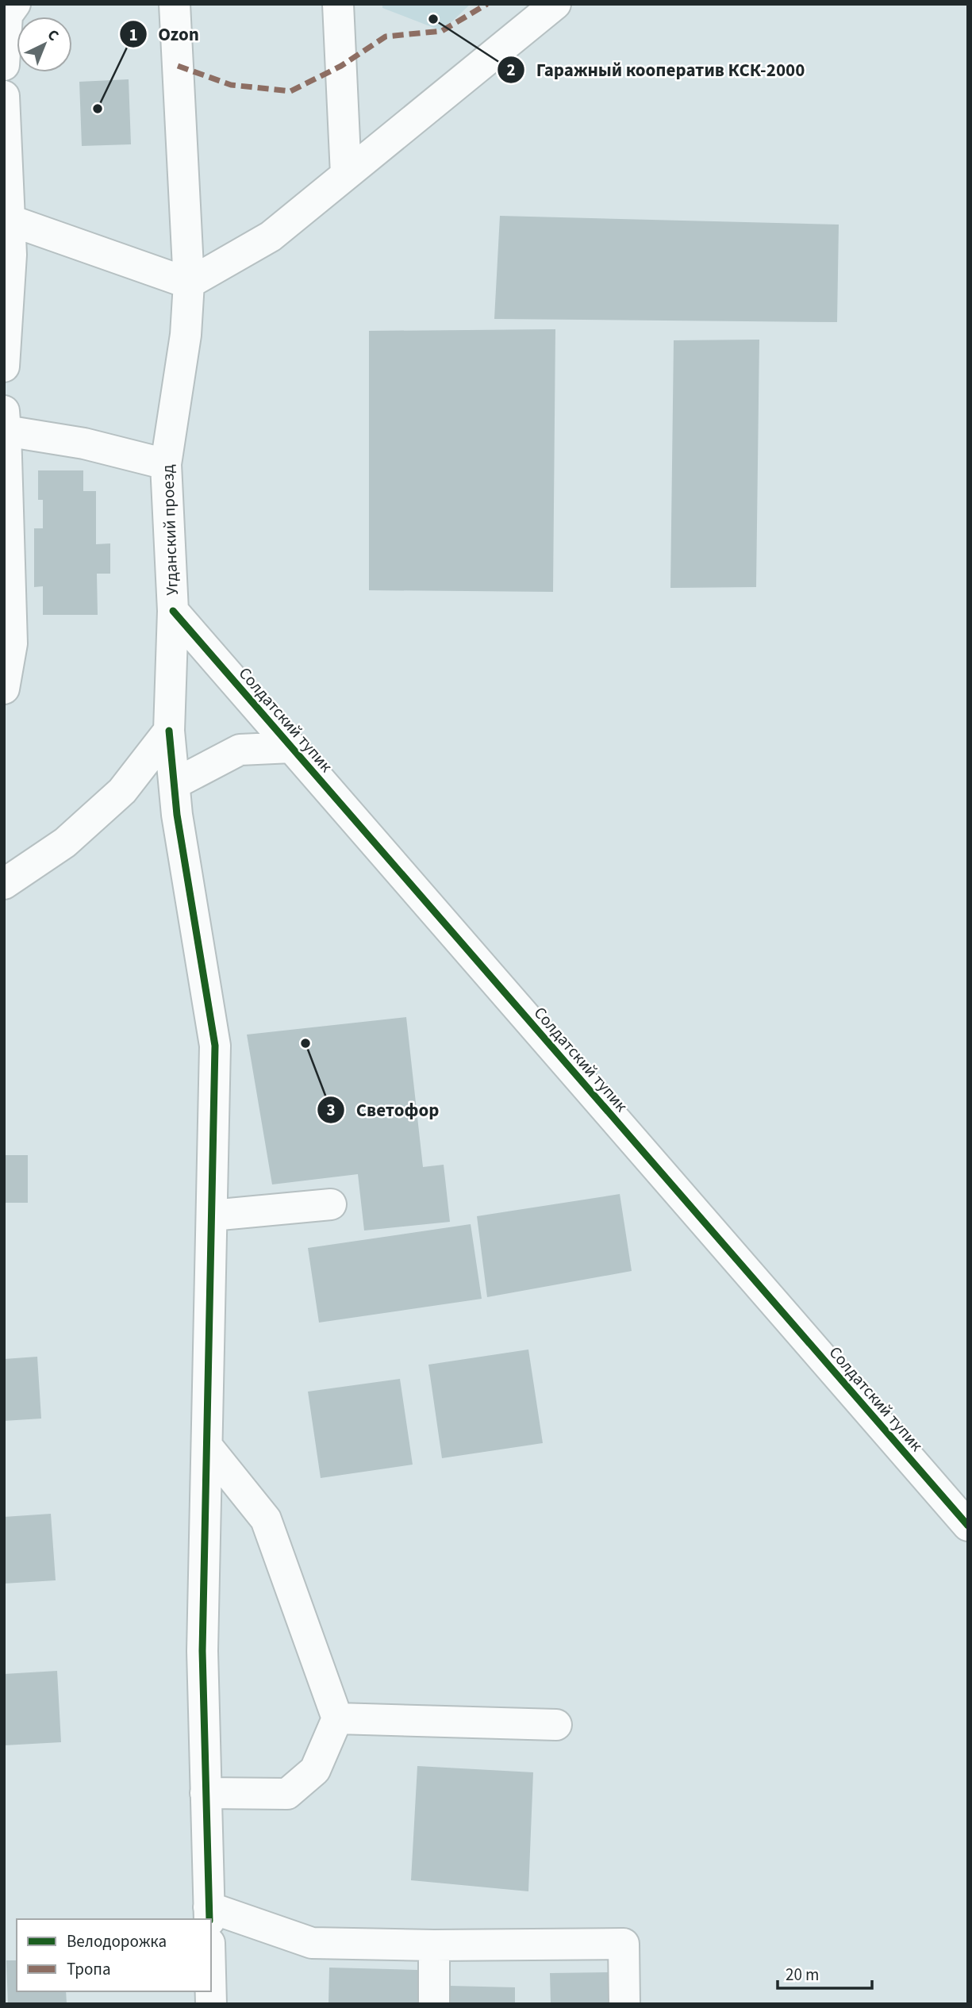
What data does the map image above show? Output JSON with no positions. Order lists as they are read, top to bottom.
{
  "streets": {
    "street": ["Угданский проезд", "Солдатский тупик"]
  },
  "crossings": [
    ["Угданский проезд", "Солдатский тупик"]
  ],
  "places": ["Гаражный кооператив КСК-2000", "Ozon", "Светофор"],
  "legend": ["Велодорожка", "Тропа"],
  "scale_bar": "20 m",
  "north": "top right"
}
